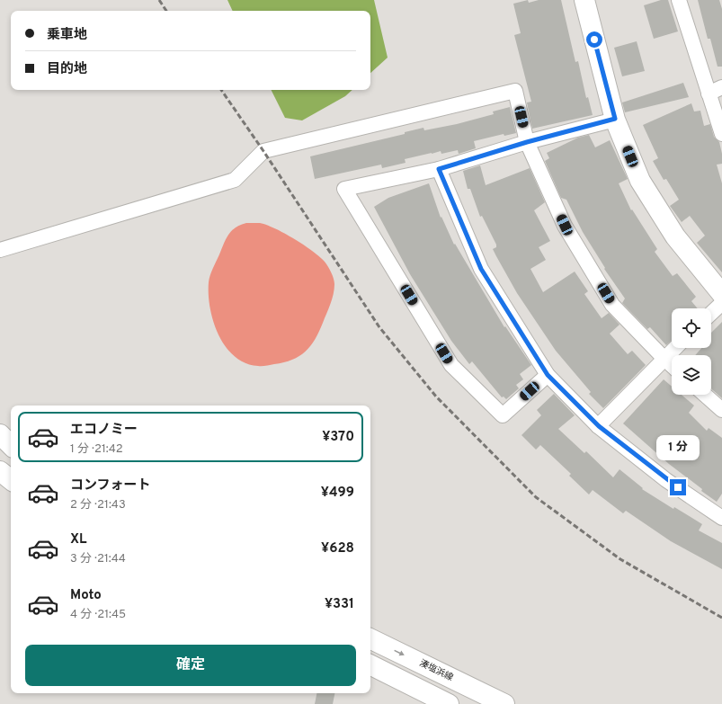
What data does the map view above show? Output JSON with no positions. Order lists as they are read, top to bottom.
{
  "streets": {
    "street": ["湊塩浜線"]
  },
  "page": {
    "banner": ["乗車地", "目的地"],
    "list": [
      {
        "name": "エコノミー",
        "note": "1 分 · 21:42",
        "value": "¥370"
      },
      {
        "name": "コンフォート",
        "note": "2 分 · 21:43",
        "value": "¥499"
      },
      {
        "name": "XL",
        "note": "3 分 · 21:44",
        "value": "¥628"
      },
      {
        "name": "Moto",
        "note": "4 分 · 21:45",
        "value": "¥331"
      }
    ],
    "bubble": "1 分",
    "buttons": "確定"
  }
}
